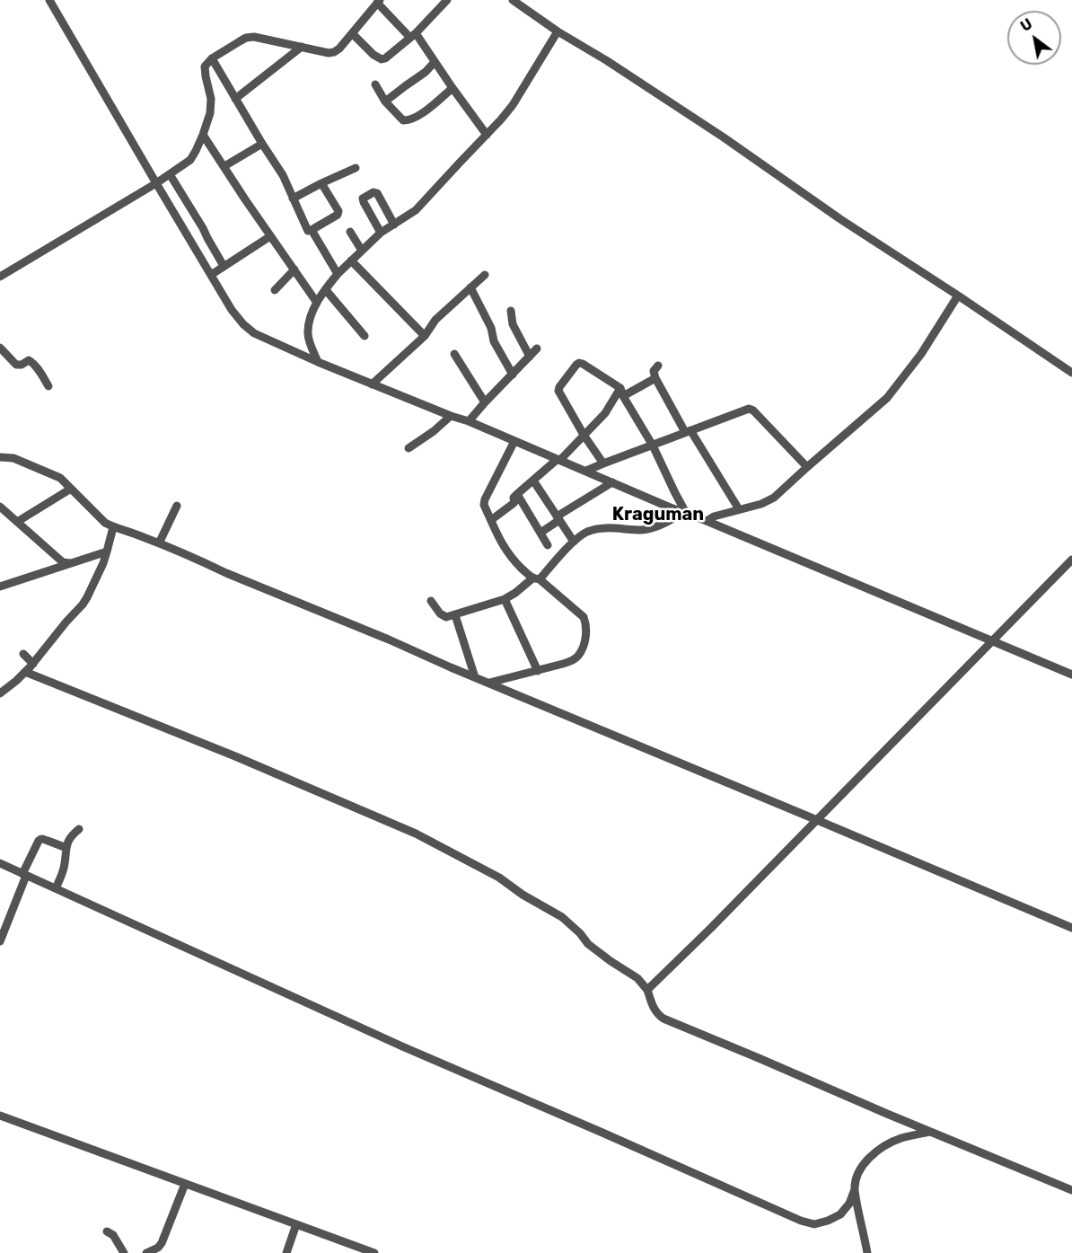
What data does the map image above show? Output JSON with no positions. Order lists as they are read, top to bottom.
{
  "districts": ["Kraguman"],
  "north": "top left"
}
